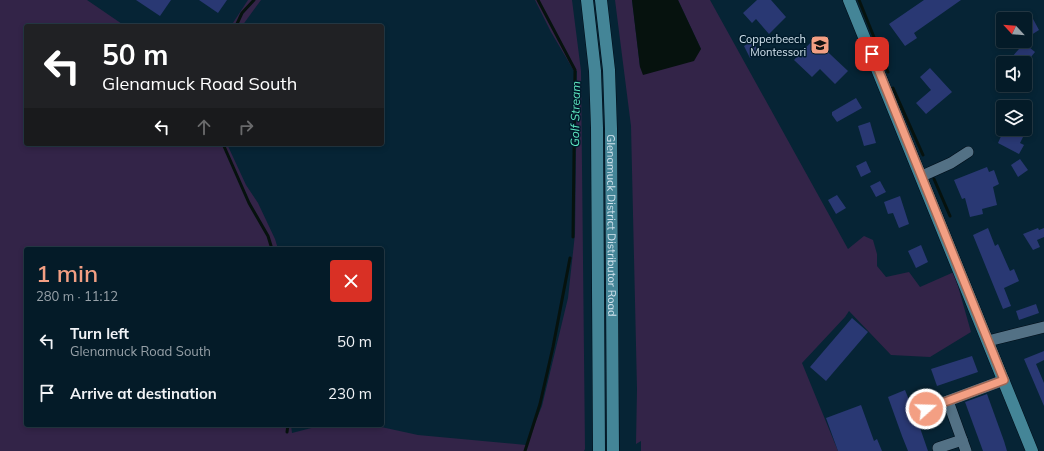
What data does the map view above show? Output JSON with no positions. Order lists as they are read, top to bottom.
{
  "streets": {
    "main road": ["Glenamuck District Distributor Road"]
  },
  "water": ["Golf Stream"],
  "places": {
    "school or university": ["Copperbeech Montessori"]
  },
  "north": "top left",
  "page": {
    "turn": ["50 m", "Glenamuck Road South"],
    "heading": ["1 min", "280 m · 11:12"],
    "list": [
      {
        "name": "Turn left",
        "note": "Glenamuck Road South",
        "value": "50 m"
      },
      {
        "name": "Arrive at destination",
        "value": "230 m"
      }
    ]
  }
}
